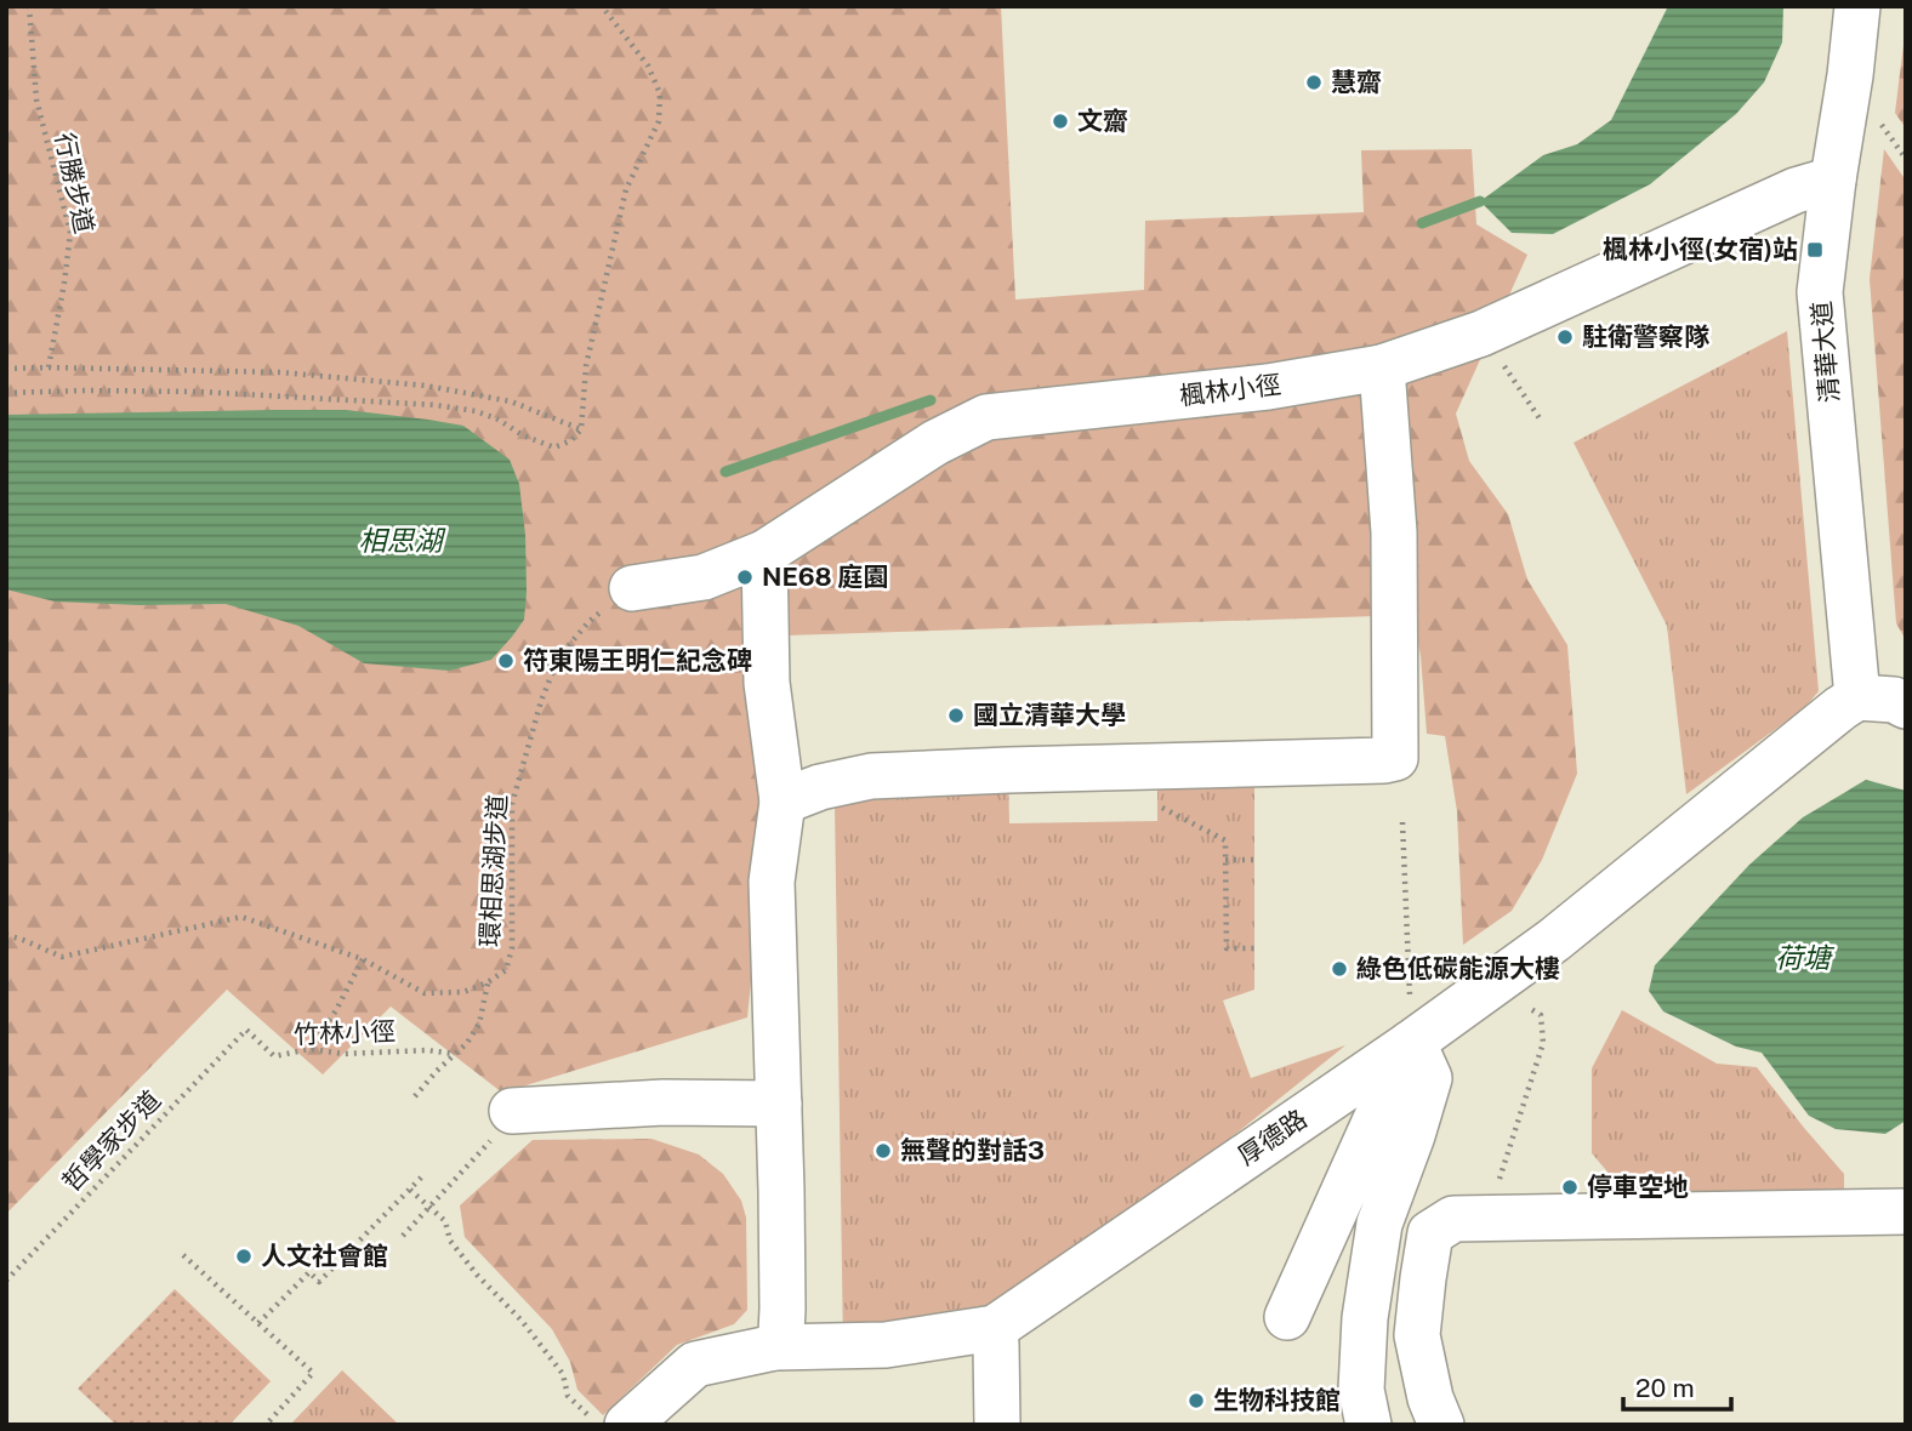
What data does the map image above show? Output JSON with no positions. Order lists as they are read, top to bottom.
{
  "streets": {
    "lane": ["清華大道", "楓林小徑", "厚德路"],
    "path": [
      "行勝步道",
      "環相思湖步道",
      "竹林小徑",
      "哲學家步道"
    ]
  },
  "crossings": [
    ["清華大道", "楓林小徑"],
    ["清華大道", "厚德路"],
    ["楓林小徑", "環相思湖步道"],
    ["竹林小徑", "哲學家步道"]
  ],
  "water": ["相思湖", "荷塘"],
  "places": {
    "other": [
      "慧齋",
      "文齋",
      "駐衛警察隊",
      "NE68 庭園",
      "符東陽王明仁紀念碑",
      "國立清華大學",
      "綠色低碳能源大樓",
      "無聲的對話3",
      "停車空地",
      "人文社會館",
      "生物科技館"
    ],
    "transit": ["楓林小徑(女宿)站"]
  },
  "scale_bar": "20 m"
}
